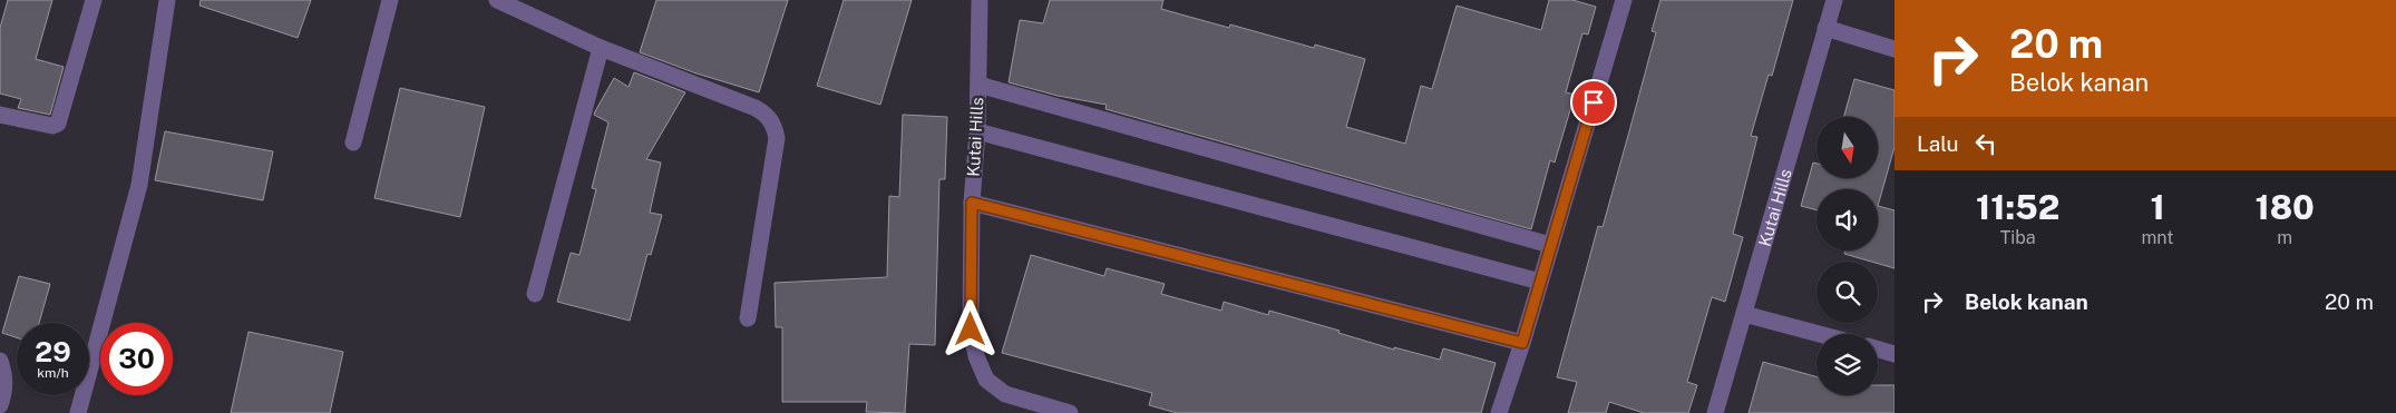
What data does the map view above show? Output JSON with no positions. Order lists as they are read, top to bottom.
{
  "streets": {
    "street": ["Kutai Hills"]
  },
  "north": "bottom",
  "page": {
    "turn": ["20 m", "Belok kanan"],
    "then": "Lalu",
    "eta": [
      "11:52",
      "Tiba",
      "1",
      "mnt",
      "180",
      "m"
    ],
    "list": [
      {
        "name": "Belok kanan",
        "value": "20 m"
      }
    ],
    "speed": "29 km/h",
    "limit": "30"
  }
}
